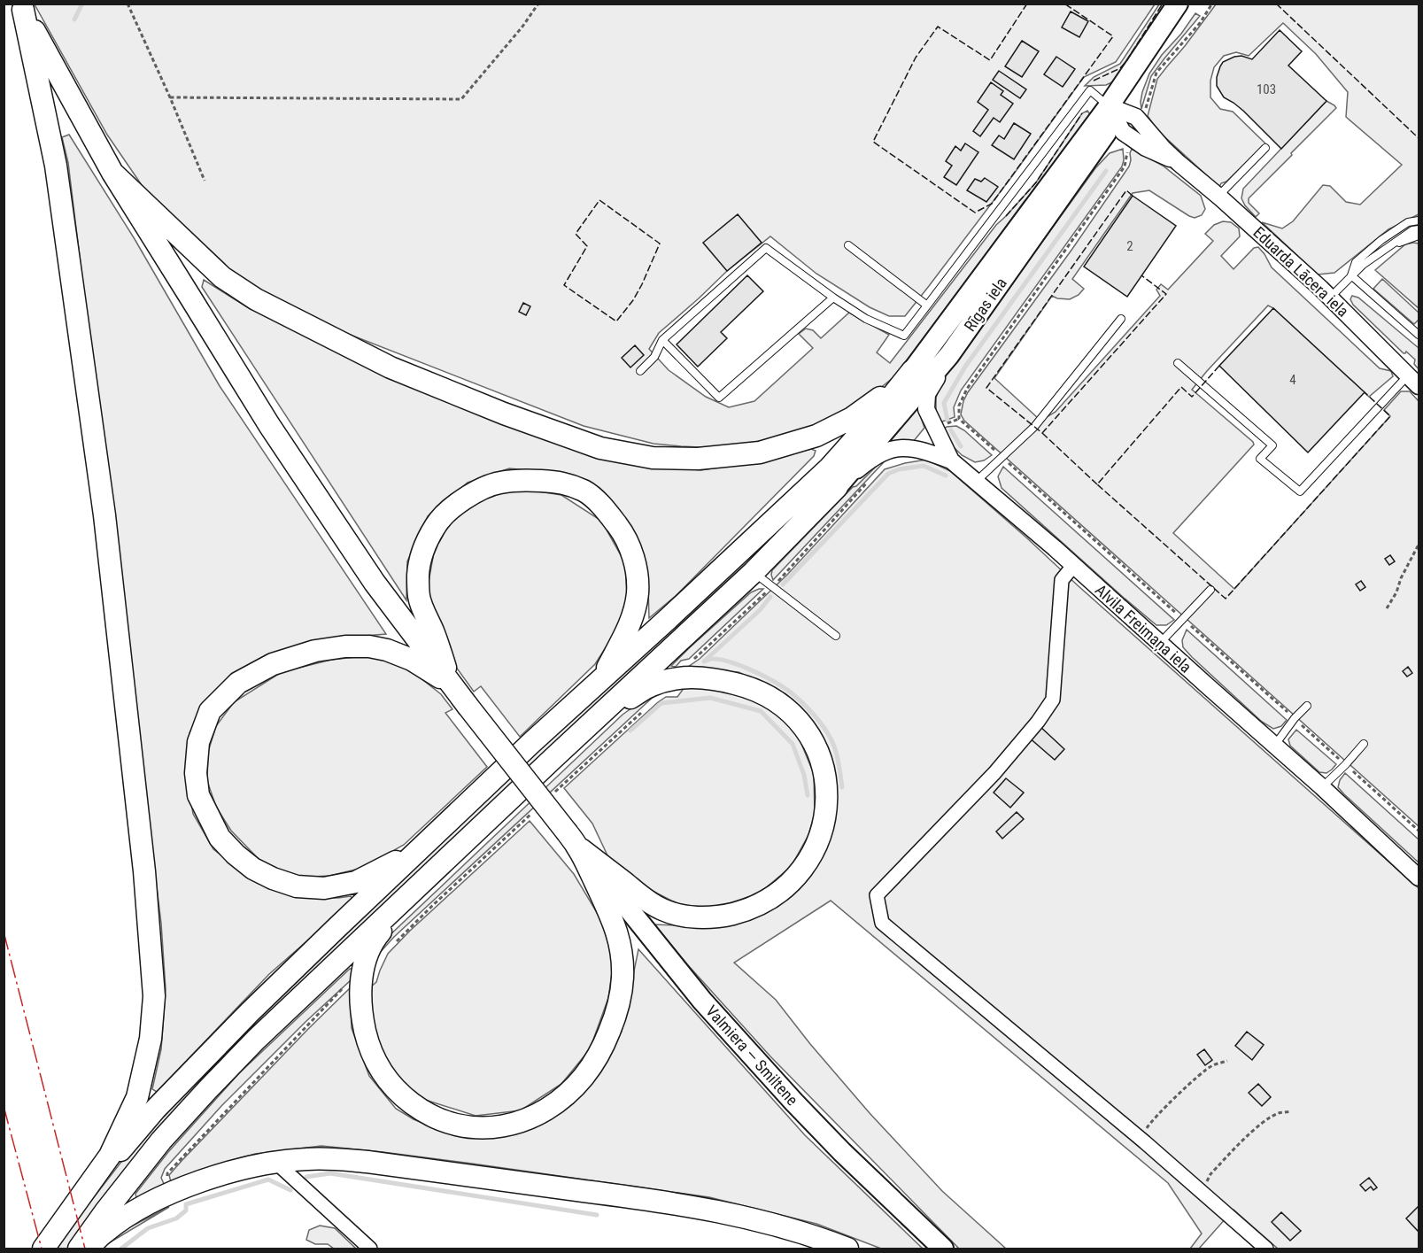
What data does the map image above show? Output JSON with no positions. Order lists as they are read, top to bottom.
{
  "streets": {
    "main road": ["Rīgas iela", "Valmiera — Smiltene"],
    "street": ["Eduarda Lācera iela", "Alvila Freimaņa iela"]
  },
  "crossings": [
    ["Eduarda Lācera iela", "Rīgas iela"],
    ["Rīgas iela", "Alvila Freimaņa iela"]
  ],
  "house_numbers": ["103", "2", "4"]
}
